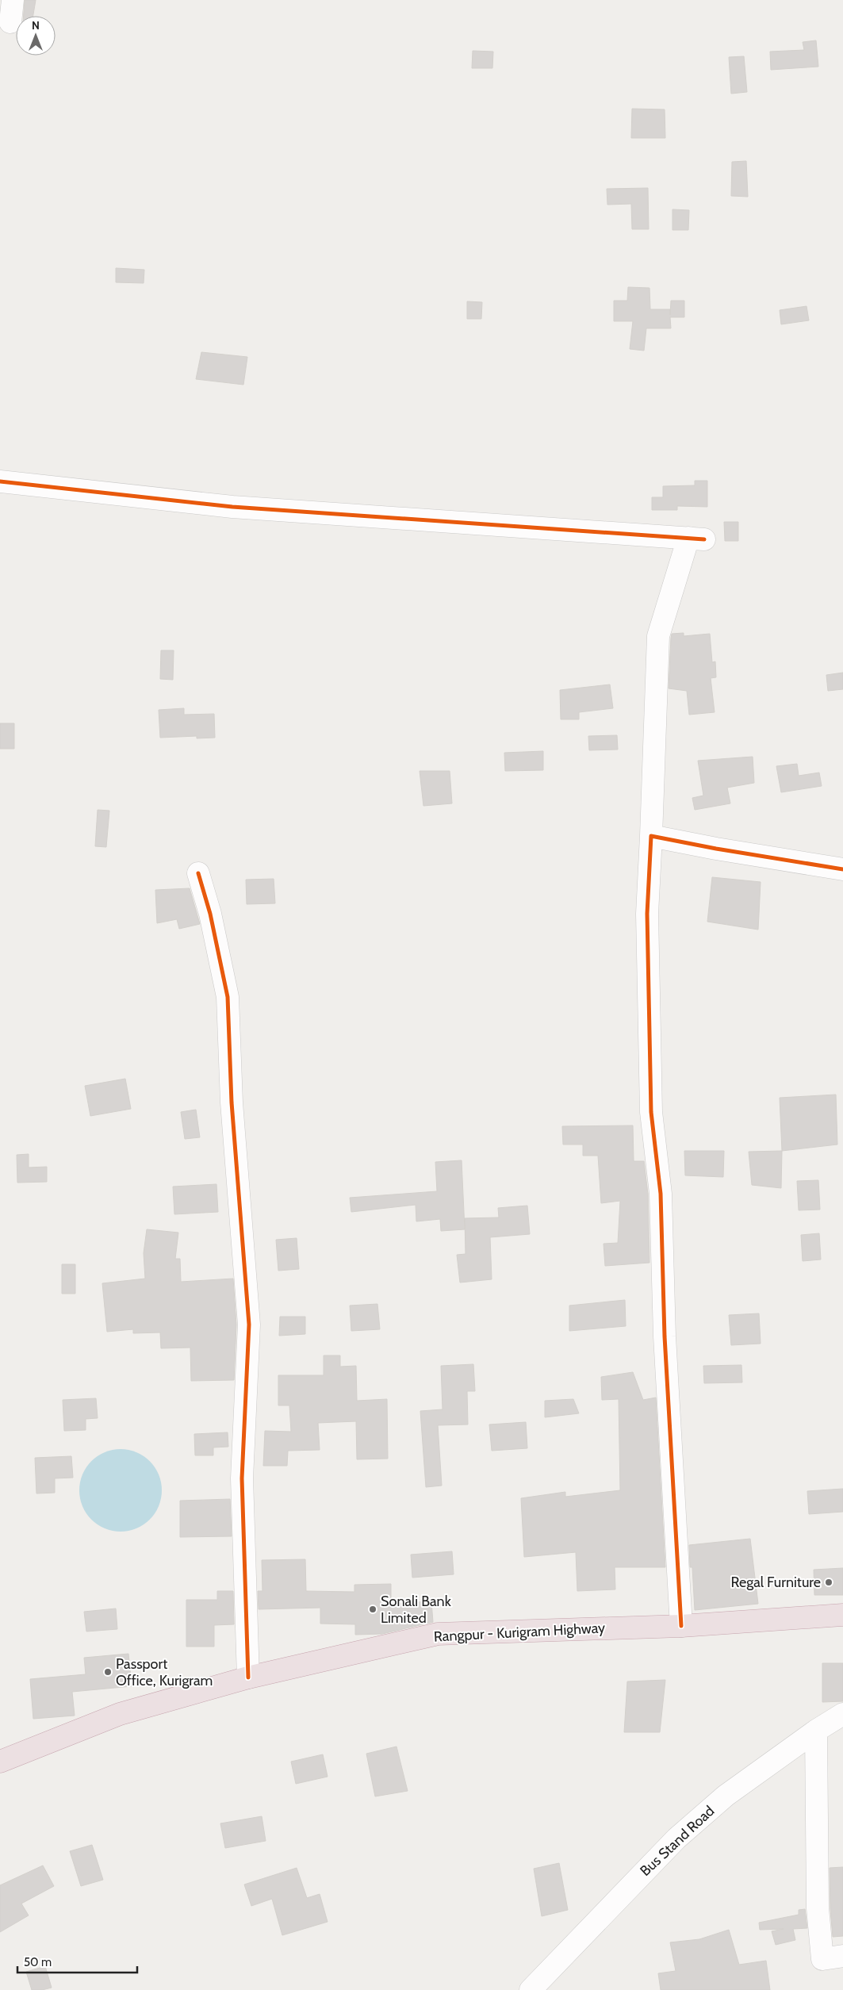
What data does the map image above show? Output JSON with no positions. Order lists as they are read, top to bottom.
{
  "streets": {
    "highway": ["Rangpur - Kurigram Highway"],
    "street": ["Bus Stand Road"]
  },
  "places": ["Regal Furniture", "Sonali Bank Limited", "Passport Office, Kurigram"],
  "scale_bar": "50 m",
  "north": "top"
}
